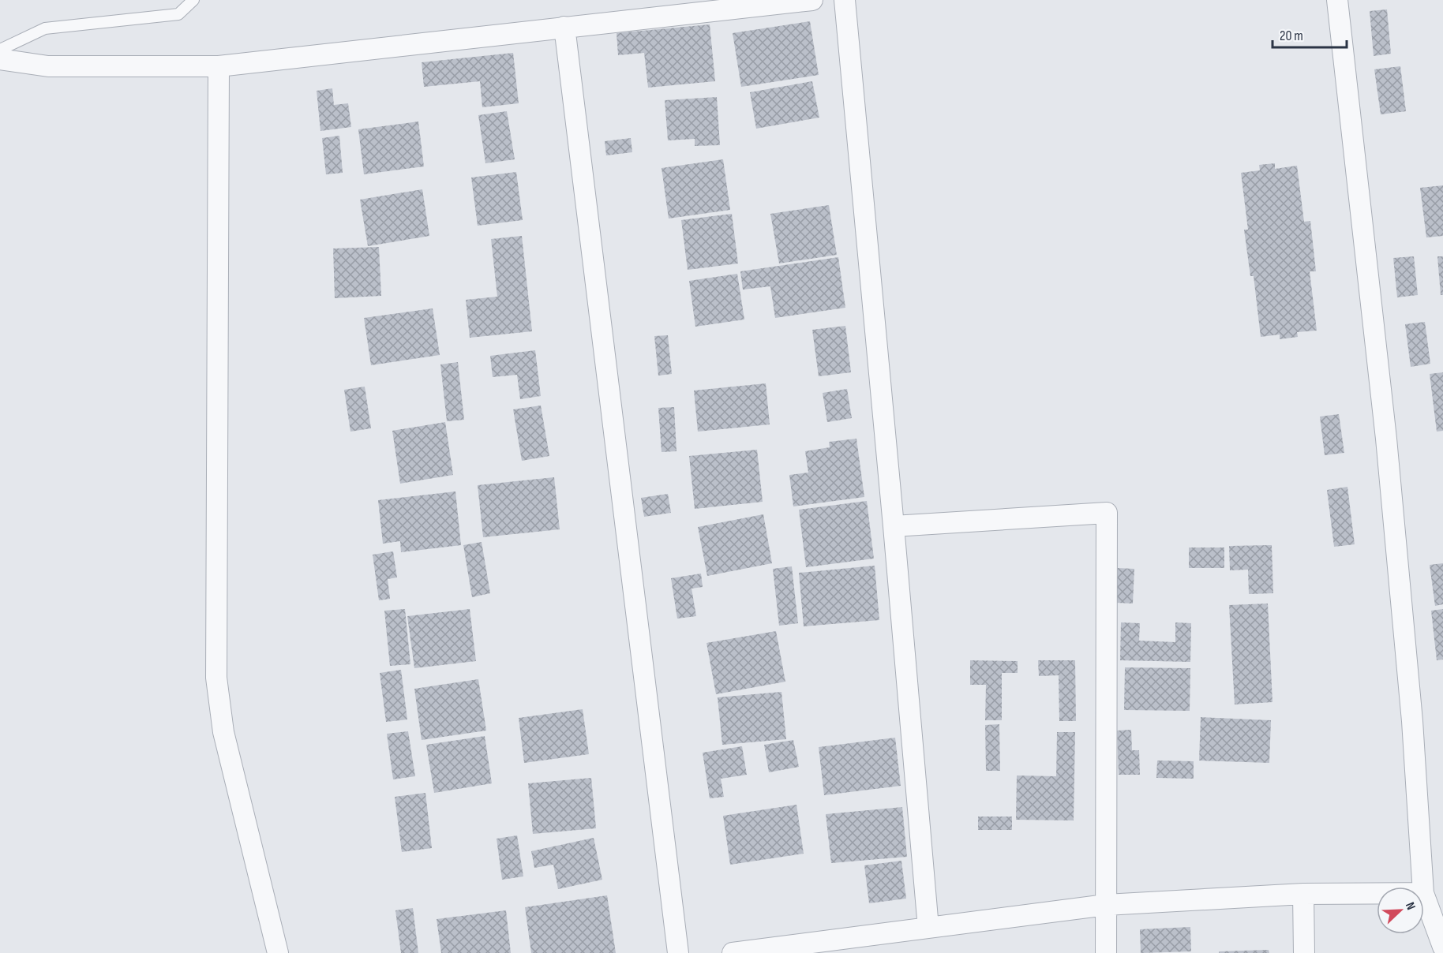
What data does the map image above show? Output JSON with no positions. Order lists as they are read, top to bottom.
{
  "scale_bar": "20 m",
  "north": "top right"
}
